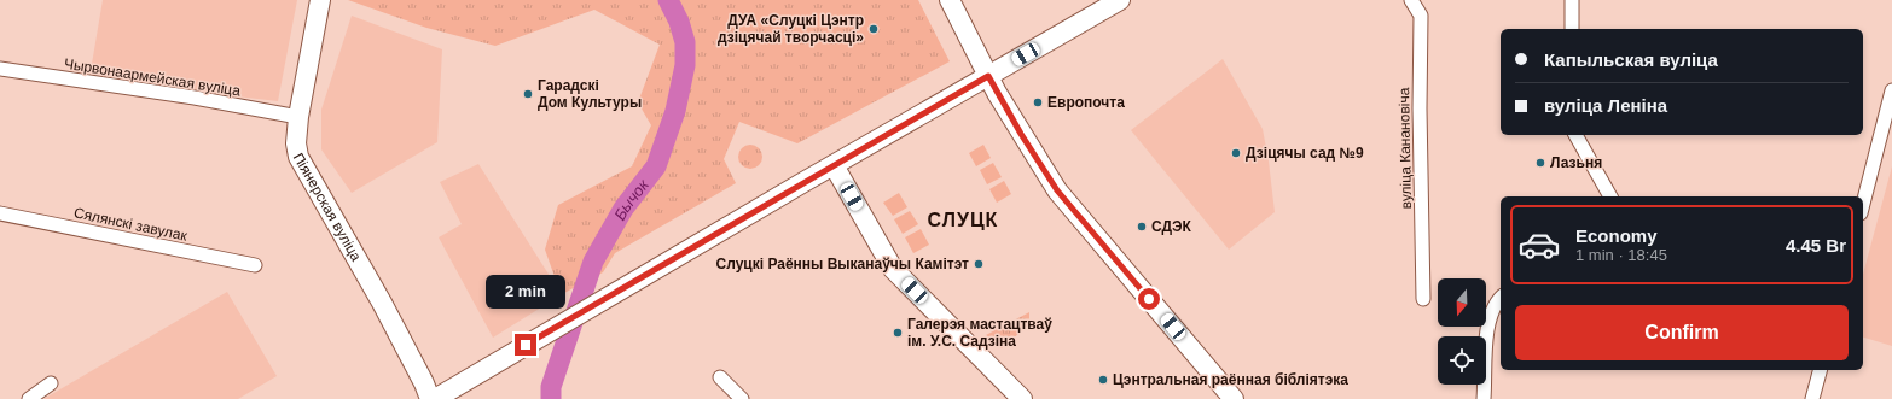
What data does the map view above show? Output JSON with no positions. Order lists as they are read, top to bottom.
{
  "streets": {
    "main road": ["Піянерская вуліца"],
    "street": ["Чырвонаармейская вуліца", "вуліца Канановіча", "Сялянскі завулак"]
  },
  "crossings": [
    ["Чырвонаармейская вуліца", "Піянерская вуліца"]
  ],
  "districts": ["СЛУЦК"],
  "water": ["Бычок"],
  "places": [
    "ДУА «Слуцкі Цэнтр дзіцячай творчасці»",
    "Гарадскі Дом Культуры",
    "Европочта",
    "Дзіцячы сад №9",
    "Лазьня",
    "СДЭК",
    "Слуцкі Раённы Выканаўчы Камітэт",
    "Галерэя мастацтваў ім. У.С. Садзіна",
    "Цэнтральная раённая бібліятэка"
  ],
  "north": "bottom",
  "page": {
    "banner": ["Капыльская вуліца", "вуліца Леніна"],
    "list": [
      {
        "name": "Economy",
        "note": "1 min · 18:45",
        "value": "4.45 Br"
      }
    ],
    "bubble": "2 min",
    "buttons": "Confirm"
  }
}
